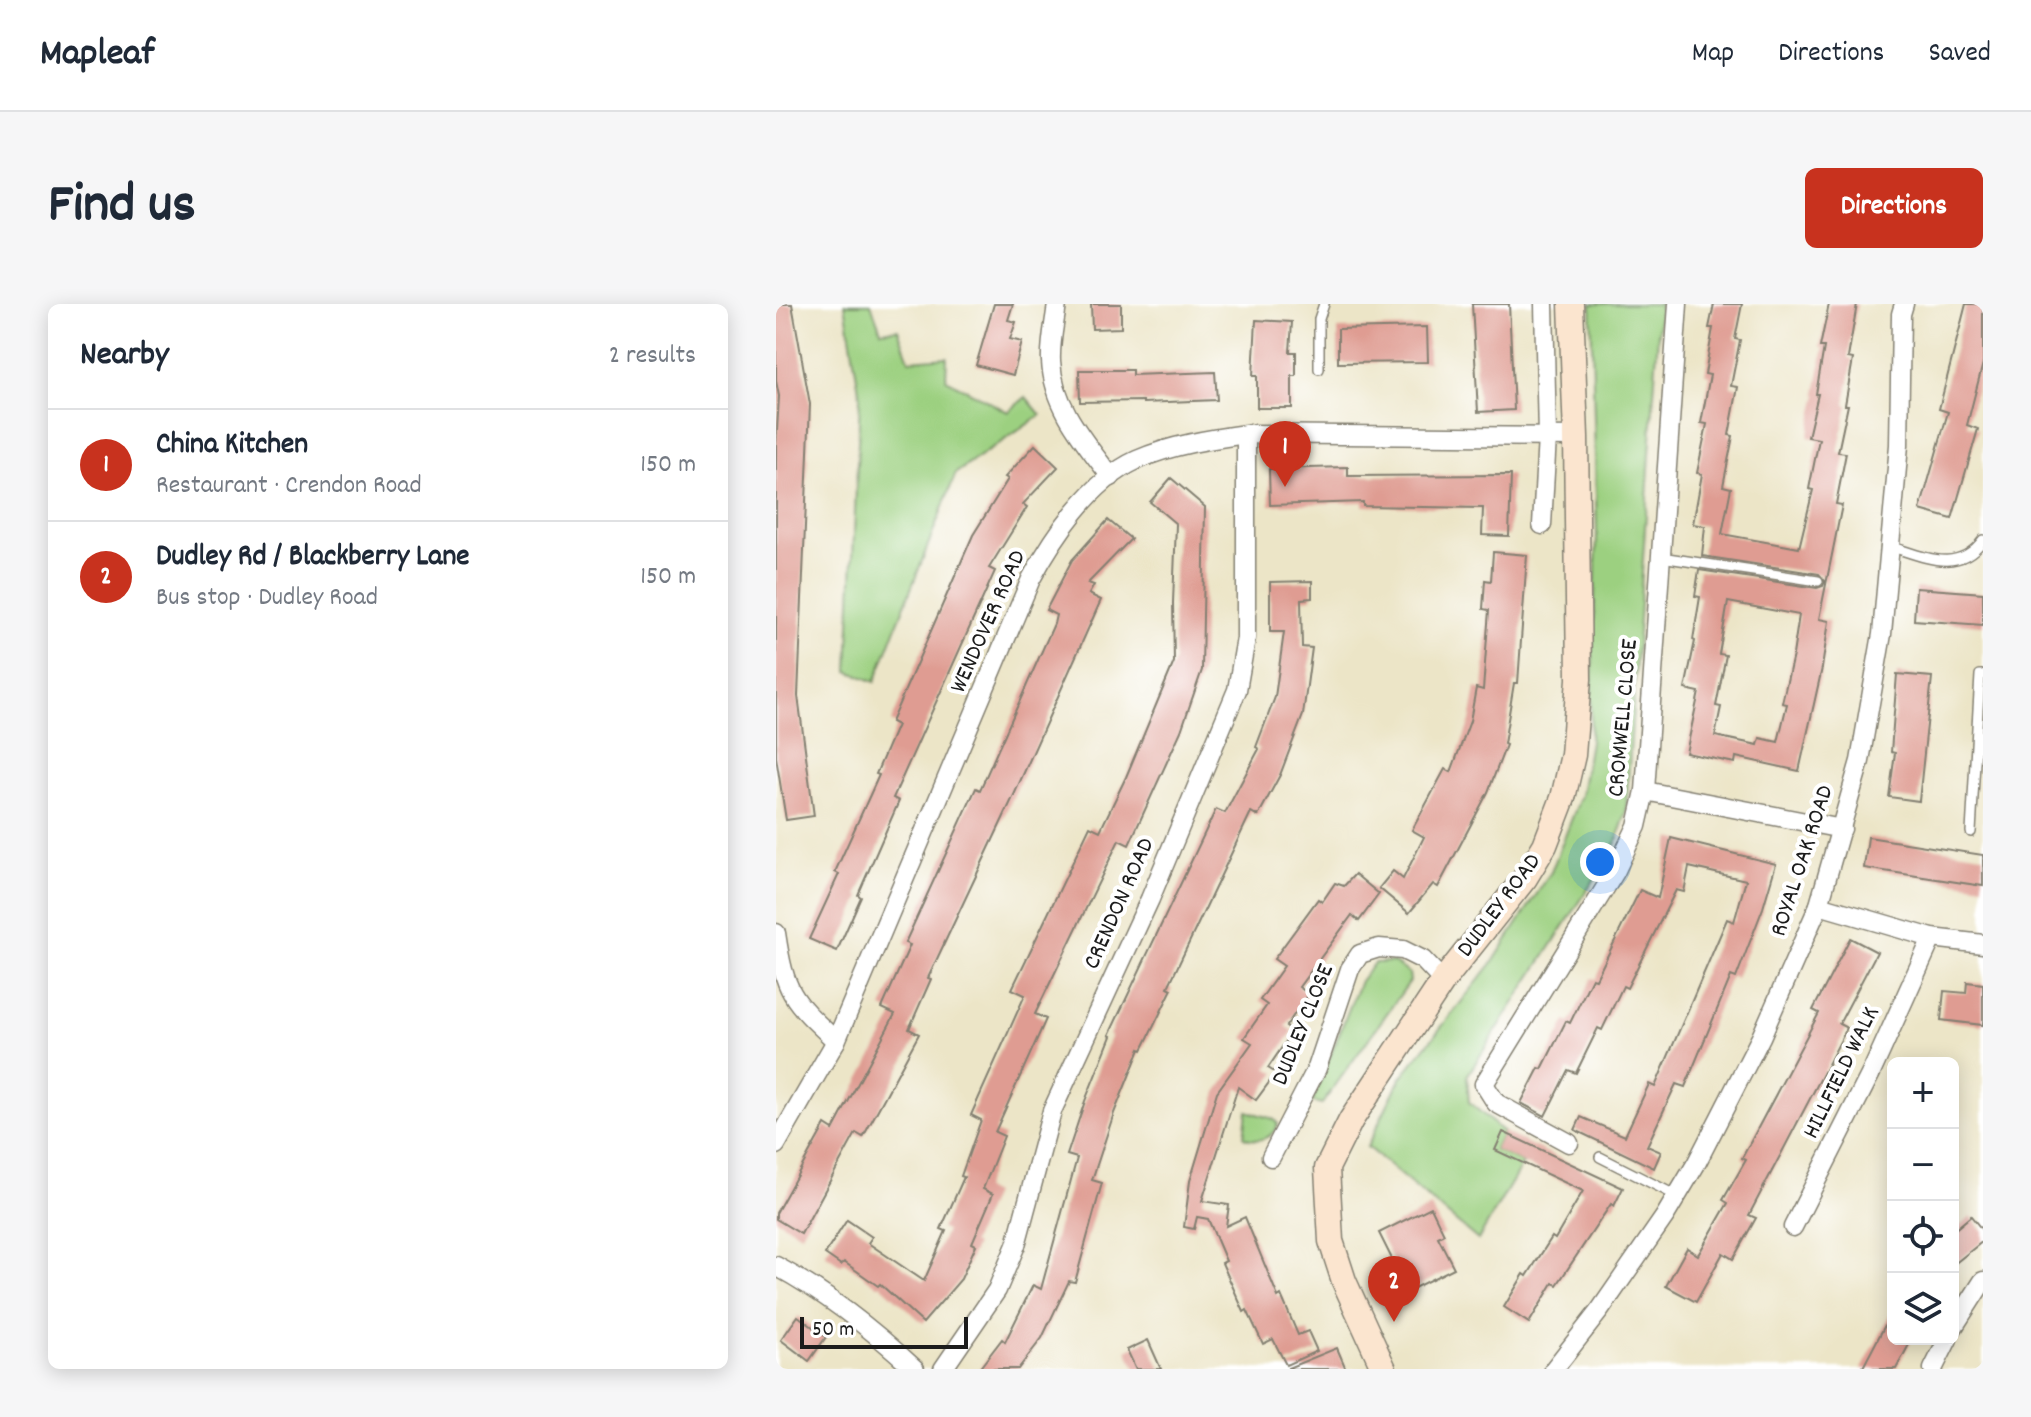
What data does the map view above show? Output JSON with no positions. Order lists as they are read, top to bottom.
{
  "streets": {
    "main road": ["DUDLEY ROAD"],
    "street": [
      "WENDOVER ROAD",
      "CROMWELL CLOSE",
      "ROYAL OAK ROAD",
      "CRENDON ROAD",
      "DUDLEY CLOSE",
      "HILLFIELD WALK"
    ]
  },
  "crossings": [
    ["WENDOVER ROAD", "CRENDON ROAD"],
    ["WENDOVER ROAD", "DUDLEY ROAD"],
    ["DUDLEY ROAD", "DUDLEY CLOSE"]
  ],
  "scale_bar": "50 m",
  "page": {
    "header": "Mapleaf",
    "nav": ["Map", "Directions", "Saved"],
    "title": "Find us",
    "buttons": "Directions",
    "heading": ["Nearby", "2 results"],
    "list": [
      {
        "mark": "1",
        "name": "China Kitchen",
        "note": "Restaurant · Crendon Road",
        "value": "150 m"
      },
      {
        "mark": "2",
        "name": "Dudley Rd / Blackberry Lane",
        "note": "Bus stop · Dudley Road",
        "value": "150 m"
      }
    ],
    "pins": ["1", "2"],
    "map_buttons": ["+", "−"],
    "scale": "50 m"
  }
}
